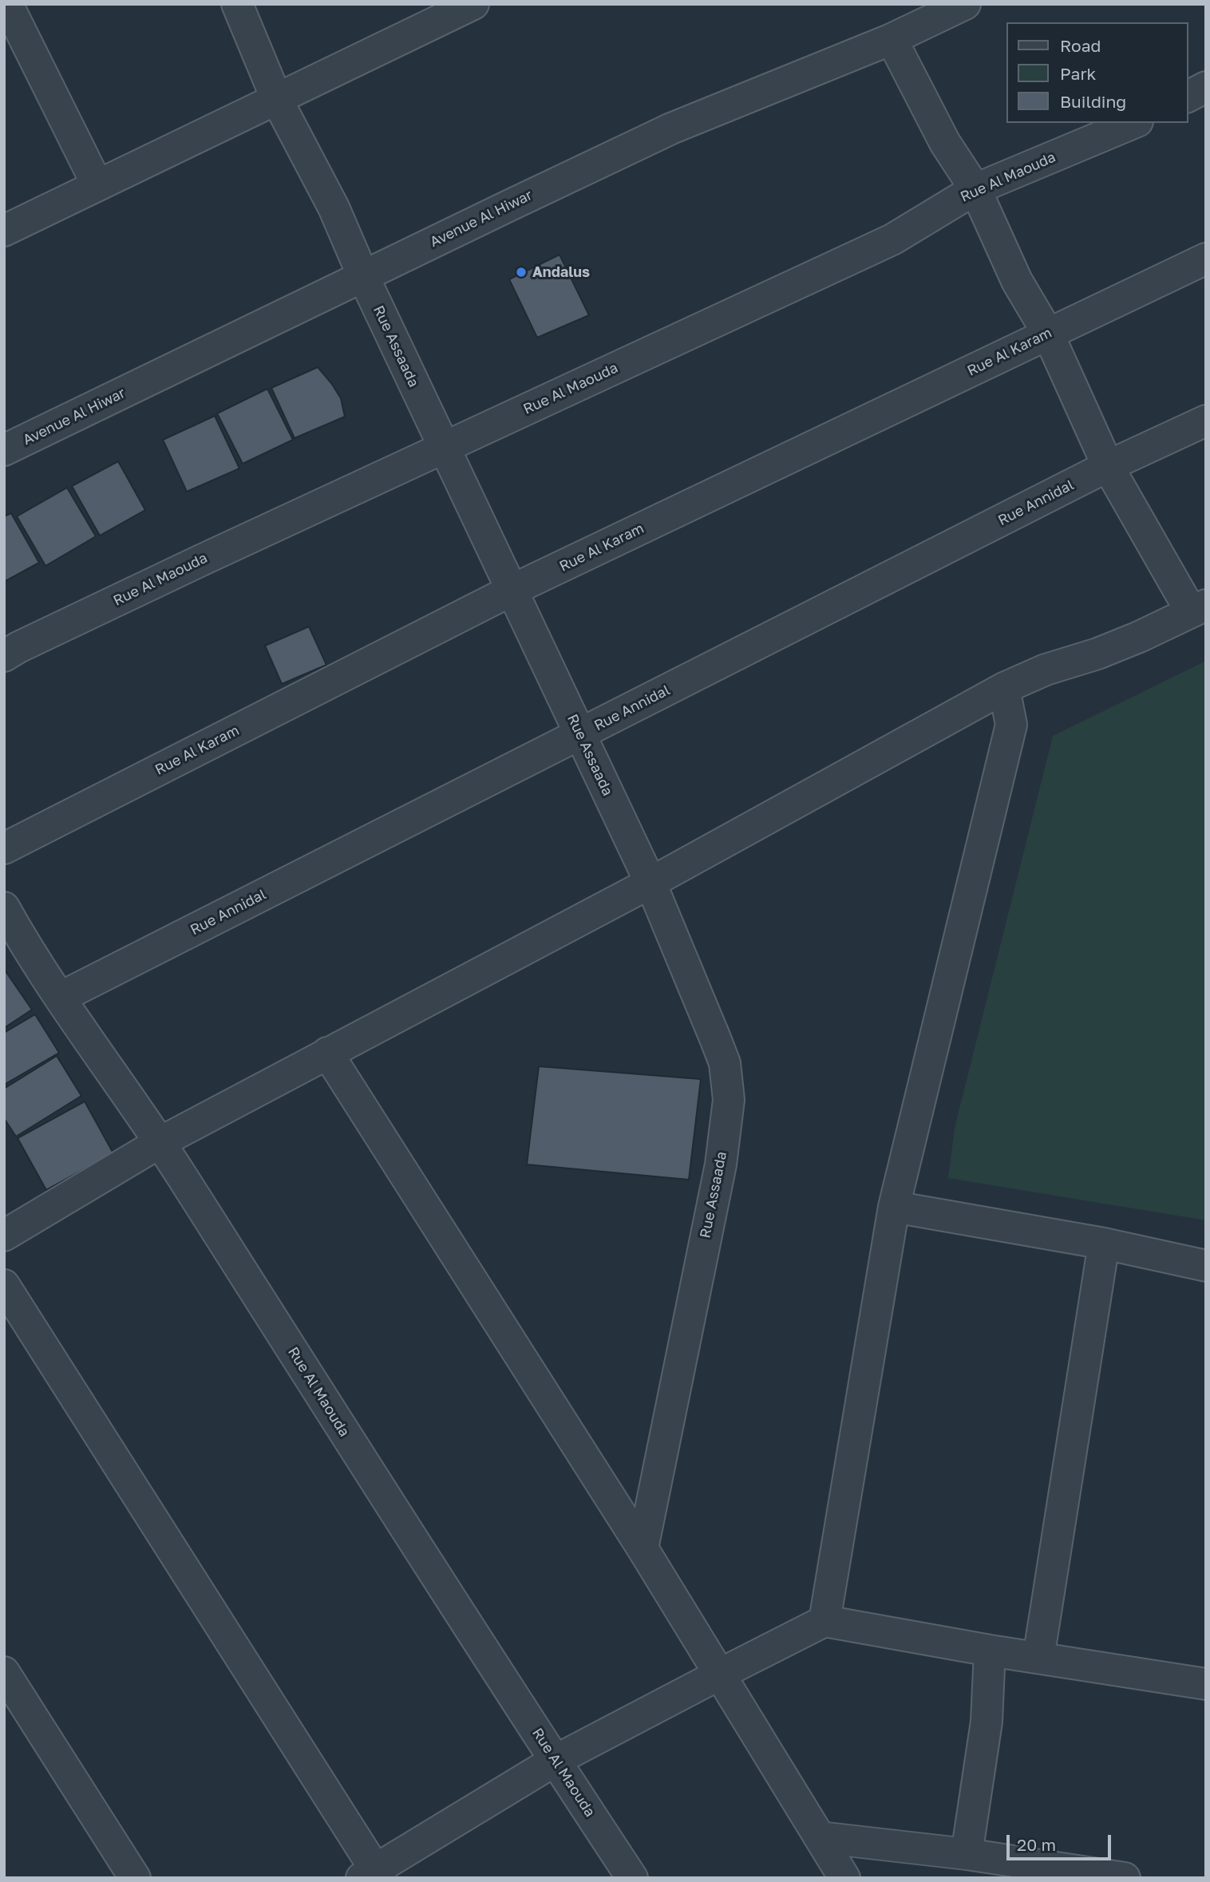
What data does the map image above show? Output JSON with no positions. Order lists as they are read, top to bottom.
{
  "streets": {
    "street": [
      "Rue Al Maouda",
      "Avenue Al Hiwar",
      "Rue Assaada",
      "Rue Al Karam",
      "Rue Annidal"
    ]
  },
  "crossings": [
    ["Rue Al Maouda", "Rue Assaada"],
    ["Rue Al Maouda", "Rue Annidal"],
    ["Avenue Al Hiwar", "Rue Assaada"],
    ["Rue Assaada", "Rue Al Karam"],
    ["Rue Assaada", "Rue Annidal"]
  ],
  "places": ["Andalus"],
  "legend": ["Road", "Park", "Building"],
  "scale_bar": "20 m"
}
